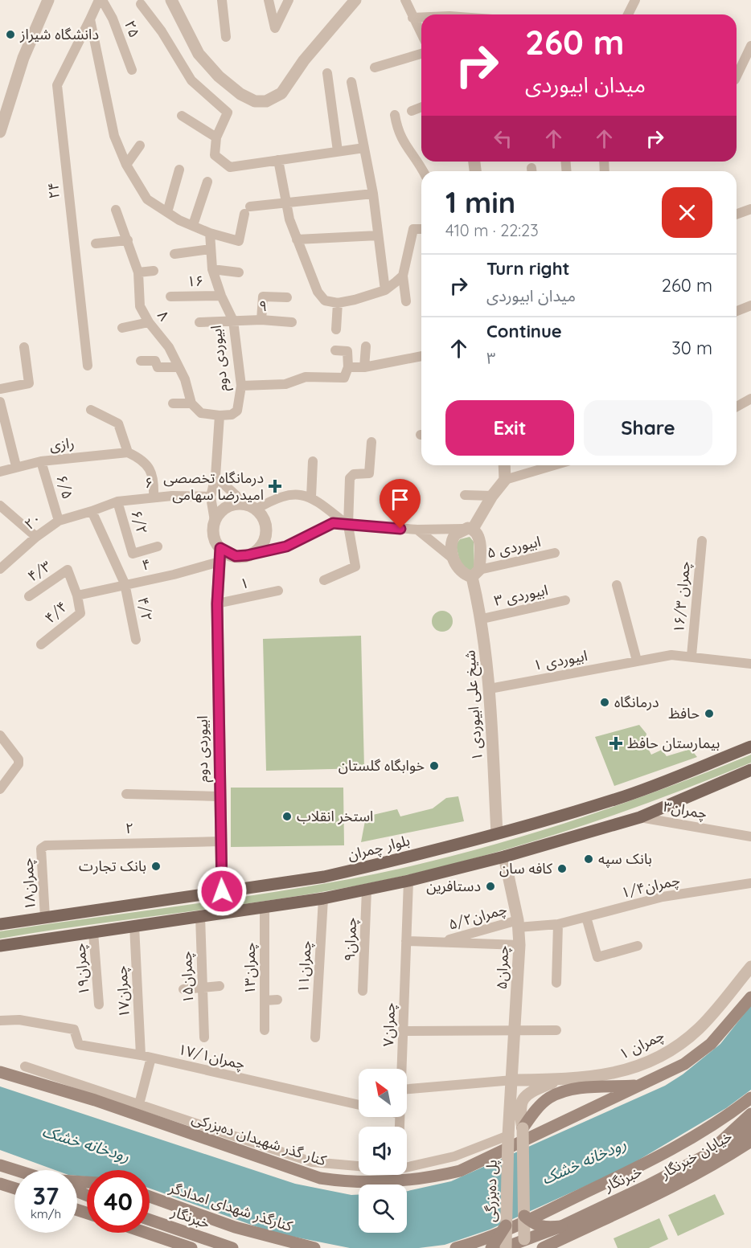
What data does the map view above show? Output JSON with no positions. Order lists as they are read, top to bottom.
{
  "streets": {
    "main road": [
      "بلوار چمران",
      "کنار گذر شهیدان ده‌بزرکی",
      "خیابان خبرنگار",
      "خبرنگار",
      "کنارگذر شهدای امدادگر"
    ],
    "street": [
      "۲۵",
      "۲۴",
      "۱۶",
      "۹",
      "۸",
      "ابیوردی دوم",
      "رازی",
      "۶",
      "۶/۵",
      "۲۰",
      "۶/۲",
      "۵ ابیوردی",
      "۴",
      "۴/۳",
      "۱",
      "۳ ابیوردی",
      "۱۶/۳ چمران",
      "۴/۲",
      "۴/۴",
      "۱ ابیوردی",
      "شیخ علی ابیوردی ۱",
      "چمران۳",
      "۲",
      "چمران۱۸",
      "چمران۱/۴",
      "چمران۵/۲",
      "چمران۹",
      "چمران۱۱",
      "چمران۵",
      "چمران۱۳",
      "چمران۱۹",
      "چمران۱۵",
      "چمران۱۷",
      "چمران۷",
      "چمران ۱",
      "چمران۱۷/۱",
      "پل ده‌بزرگی"
    ]
  },
  "crossings": [
    ["۱۶", "ابیوردی دوم"],
    ["۹", "ابیوردی دوم"],
    ["ابیوردی دوم", "۴"],
    ["ابیوردی دوم", "۱"],
    ["ابیوردی دوم", "۲"],
    ["ابیوردی دوم", "بلوار چمران"],
    ["رازی", "۶/۵"],
    ["۶", "۲۰"],
    ["۶", "۶/۲"],
    ["۶", "۴/۲"],
    ["۶/۵", "۲۰"],
    ["۲۰", "۴/۲"],
    ["۵ ابیوردی", "شیخ علی ابیوردی ۱"],
    ["۴", "۴/۳"],
    ["۴", "۴/۲"],
    ["۴", "۴/۴"],
    ["۴/۳", "۴/۴"],
    ["۳ ابیوردی", "شیخ علی ابیوردی ۱"],
    ["۱۶/۳ چمران", "۱ ابیوردی"],
    ["۱ ابیوردی", "شیخ علی ابیوردی ۱"],
    ["شیخ علی ابیوردی ۱", "بلوار چمران"],
    ["۲", "چمران۱۸"],
    ["بلوار چمران", "چمران۱۸"],
    ["چمران۱/۴", "چمران۵/۲"],
    ["چمران۵/۲", "چمران۵"],
    ["چمران۵", "چمران ۱"],
    ["چمران۵", "پل ده‌بزرگی"],
    ["چمران۱۷", "چمران۱۷/۱"],
    ["چمران ۱", "پل ده‌بزرگی"],
    ["خبرنگار", "پل ده‌بزرگی"]
  ],
  "water": ["رودخانه خشک"],
  "places": {
    "other": [
      "دانشگاه شیراز",
      "درمانگاه",
      "حافظ",
      "خوابگاه گلستان",
      "استخر انقلاب",
      "بانک سپه",
      "بانک تجارت",
      "کافه سان",
      "دستافرین"
    ],
    "health": ["درمانگاه تخصصی امیدرضا سهامی", "بیمارستان حافظ"]
  },
  "north": "top left",
  "page": {
    "turn": ["260 m", "میدان ابیوردی"],
    "heading": ["1 min", "410 m · 22:23"],
    "list": [
      {
        "name": "Turn right",
        "note": "میدان ابیوردی",
        "value": "260 m"
      },
      {
        "name": "Continue",
        "note": "۳",
        "value": "30 m"
      }
    ],
    "buttons": ["Exit", "Share"],
    "speed": "37 km/h",
    "limit": "40"
  }
}
